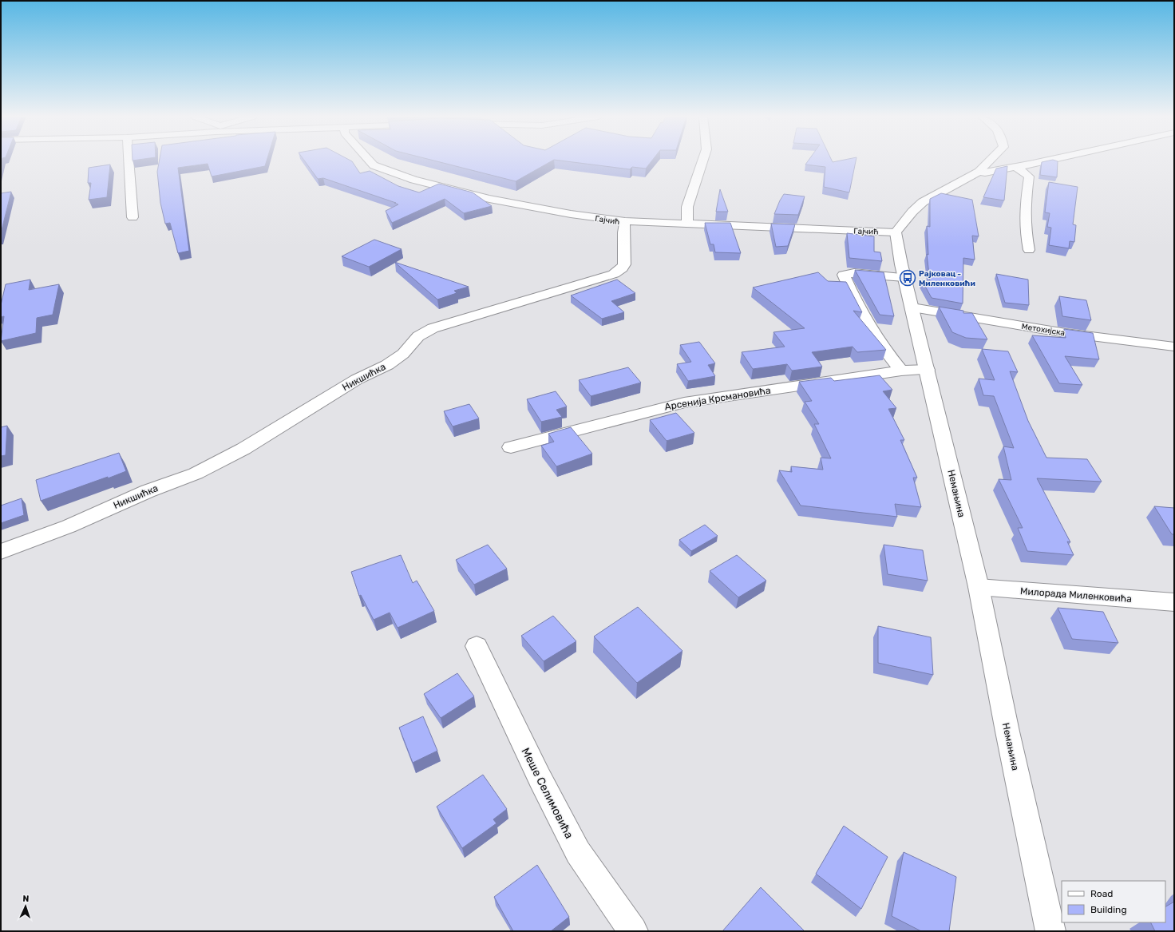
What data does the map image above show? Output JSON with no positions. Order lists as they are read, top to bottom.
{
  "streets": {
    "street": [
      "Гајчић",
      "Метохијска",
      "Никшићка",
      "Арсенија Крсмановића",
      "Немањина",
      "Милорада Миленковића",
      "Меше Селимовића"
    ]
  },
  "crossings": [
    ["Гајчић", "Никшићка"],
    ["Гајчић", "Немањина"],
    ["Метохијска", "Немањина"],
    ["Арсенија Крсмановића", "Немањина"],
    ["Немањина", "Милорада Миленковића"]
  ],
  "places": {
    "bus stop": ["Рајковац - Миленковићи"]
  },
  "legend": ["Road", "Building"],
  "north": "top"
}
